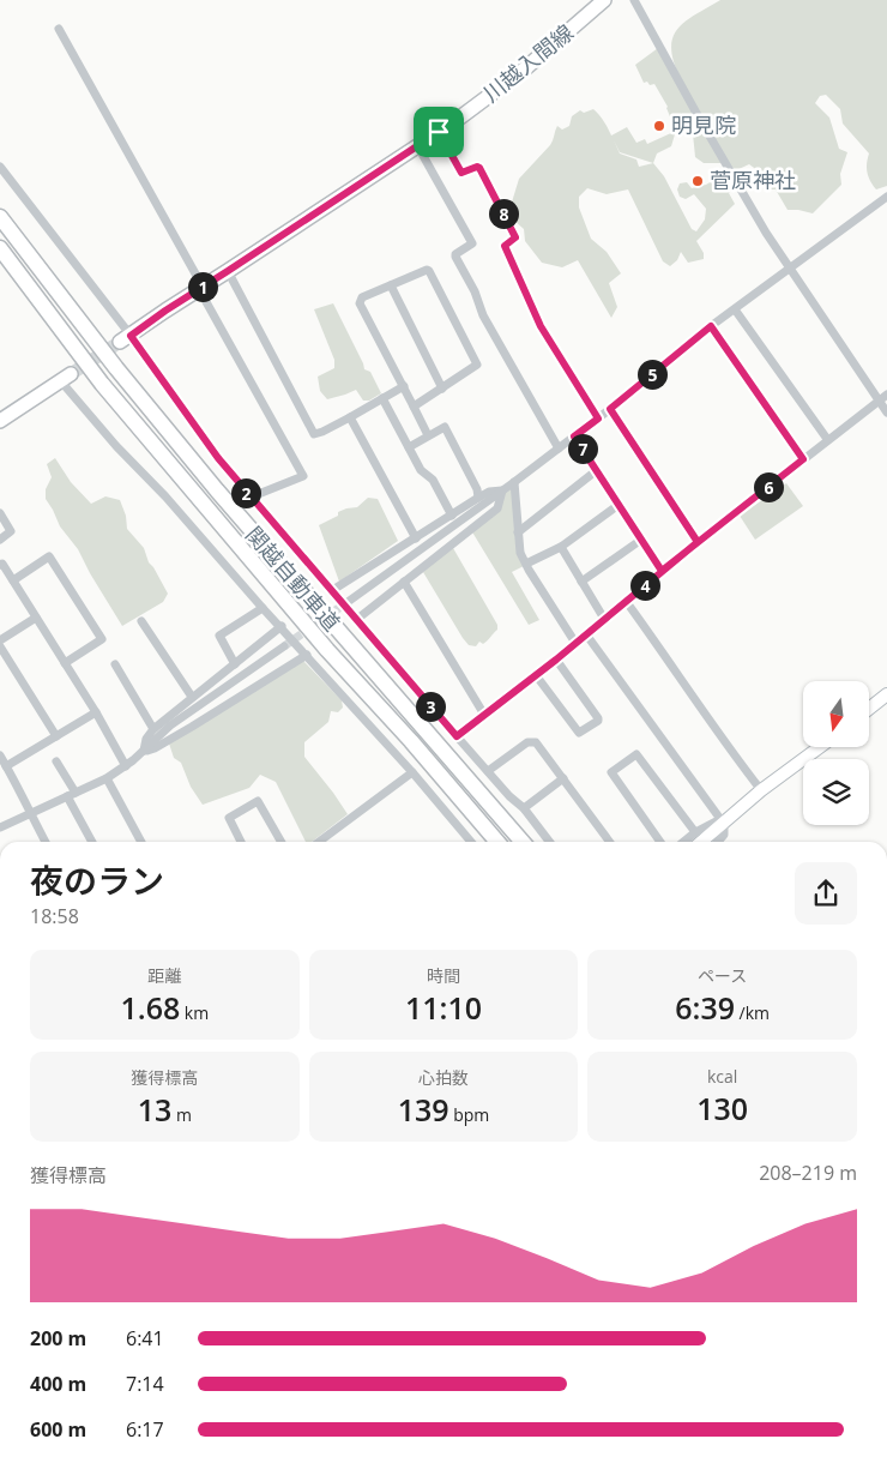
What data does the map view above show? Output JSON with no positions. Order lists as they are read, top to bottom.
{
  "streets": {
    "highway": ["関越自動車道"],
    "main road": ["川越入間線"]
  },
  "places": ["明見院", "菅原神社"],
  "north": "bottom",
  "page": {
    "pins": [
      "8",
      "1",
      "5",
      "7",
      "6",
      "2",
      "4",
      "3"
    ],
    "heading": ["夜のラン", "18:58"],
    "stats": [
      ["距離", "1.68 km"],
      ["時間", "11:10"],
      ["ペース", "6:39 /km"],
      ["獲得標高", "13 m"],
      ["心拍数", "139 bpm"],
      ["kcal", "130"]
    ],
    "chart": ["獲得標高", "208–219 m"],
    "list": [
      {
        "name": "200 m",
        "note": "6:41"
      },
      {
        "name": "400 m",
        "note": "7:14"
      },
      {
        "name": "600 m",
        "note": "6:17"
      }
    ]
  }
}
